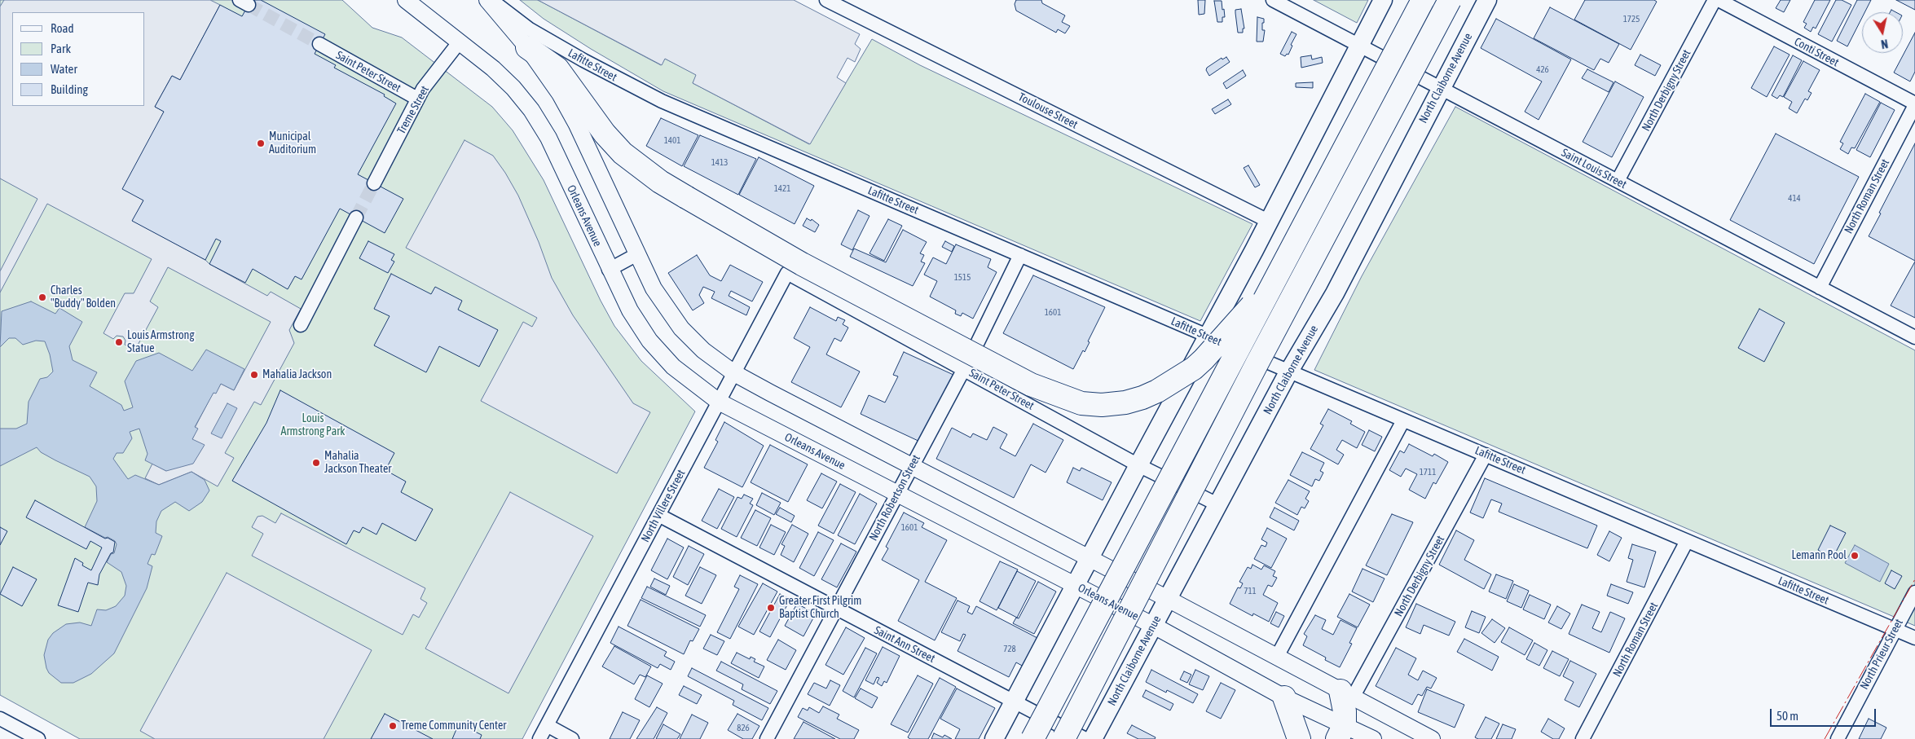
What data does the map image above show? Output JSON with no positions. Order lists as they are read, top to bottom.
{
  "streets": {
    "main road": ["North Claiborne Avenue"],
    "street": [
      "Conti Street",
      "Lafitte Street",
      "Saint Peter Street",
      "North Derbigny Street",
      "Treme Street",
      "Toulouse Street",
      "Saint Louis Street",
      "North Roman Street",
      "Orleans Avenue",
      "North Robertson Street",
      "North Villere Street",
      "Saint Ann Street",
      "North Prieur Street"
    ]
  },
  "crossings": [
    ["Conti Street", "North Roman Street"],
    ["Lafitte Street", "North Claiborne Avenue"],
    ["Lafitte Street", "North Derbigny Street"],
    ["Lafitte Street", "North Roman Street"],
    ["Lafitte Street", "North Robertson Street"],
    ["Lafitte Street", "North Prieur Street"],
    ["Saint Peter Street", "North Claiborne Avenue"],
    ["Saint Peter Street", "Treme Street"],
    ["Saint Peter Street", "North Robertson Street"],
    ["Saint Peter Street", "North Villere Street"],
    ["North Claiborne Avenue", "Saint Louis Street"],
    ["North Claiborne Avenue", "Orleans Avenue"],
    ["North Derbigny Street", "Saint Louis Street"],
    ["Treme Street", "Orleans Avenue"],
    ["Saint Louis Street", "North Roman Street"],
    ["Orleans Avenue", "North Robertson Street"],
    ["Orleans Avenue", "North Villere Street"],
    ["North Robertson Street", "Saint Ann Street"],
    ["North Villere Street", "Saint Ann Street"]
  ],
  "parks": ["Louis Armstrong Park"],
  "places": [
    "Municipal Auditorium",
    "Charles \"Buddy\" Bolden",
    "Louis Armstrong Statue",
    "Mahalia Jackson",
    "Mahalia Jackson Theater",
    "Lemann Pool",
    "Greater First Pilgrim Baptist Church",
    "Treme Community Center"
  ],
  "house_numbers": [
    "1725",
    "426",
    "1401",
    "1413",
    "1421",
    "414",
    "1515",
    "1601",
    "1711",
    "1601",
    "711",
    "728",
    "826"
  ],
  "legend": [
    "Road",
    "Park",
    "Water",
    "Building"
  ],
  "scale_bar": "50 m",
  "north": "bottom"
}
